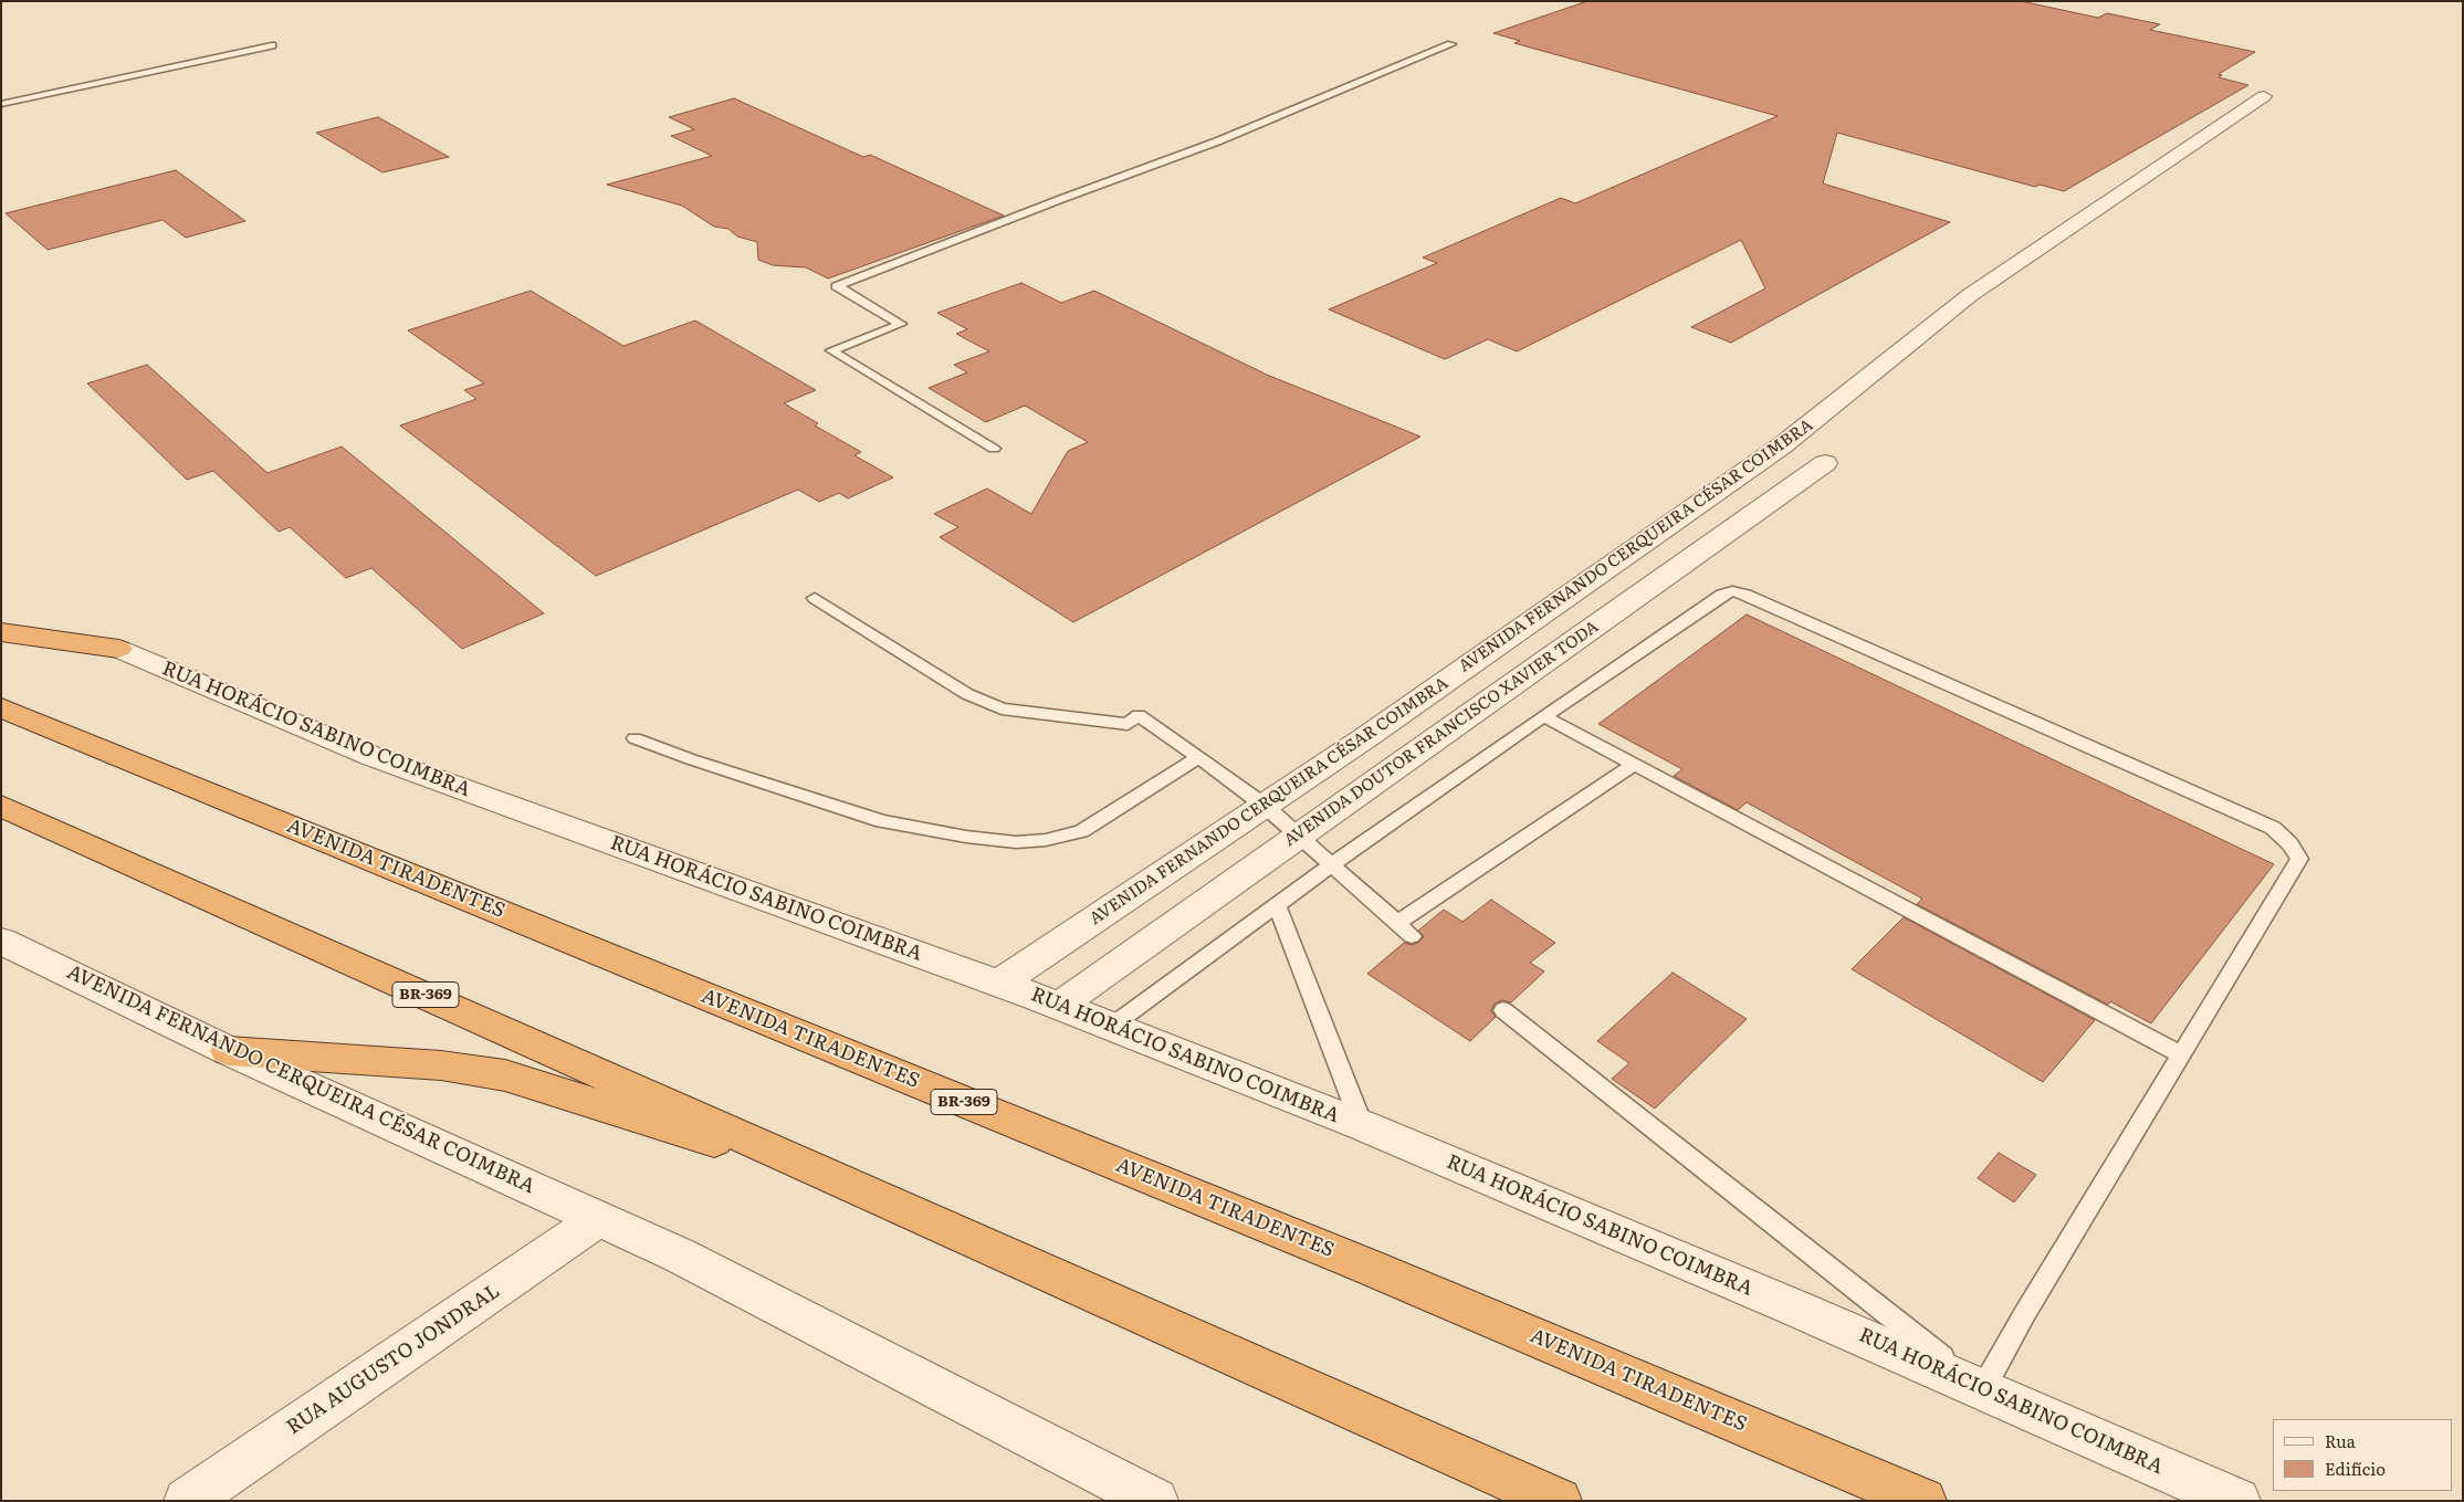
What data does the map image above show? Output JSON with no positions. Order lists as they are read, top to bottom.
{
  "streets": {
    "highway": ["AVENIDA TIRADENTES", "BR-369"],
    "street": [
      "AVENIDA FERNANDO CERQUEIRA CÉSAR COIMBRA",
      "RUA HORÁCIO SABINO COIMBRA",
      "AVENIDA DOUTOR FRANCISCO XAVIER TODA",
      "RUA AUGUSTO JONDRAL"
    ]
  },
  "crossings": [
    ["AVENIDA FERNANDO CERQUEIRA CÉSAR COIMBRA", "RUA HORÁCIO SABINO COIMBRA"],
    ["AVENIDA FERNANDO CERQUEIRA CÉSAR COIMBRA", "AVENIDA DOUTOR FRANCISCO XAVIER TODA"],
    ["AVENIDA FERNANDO CERQUEIRA CÉSAR COIMBRA", "RUA AUGUSTO JONDRAL"],
    ["RUA HORÁCIO SABINO COIMBRA", "AVENIDA DOUTOR FRANCISCO XAVIER TODA"]
  ],
  "legend": ["Rua", "Edifício"]
}
